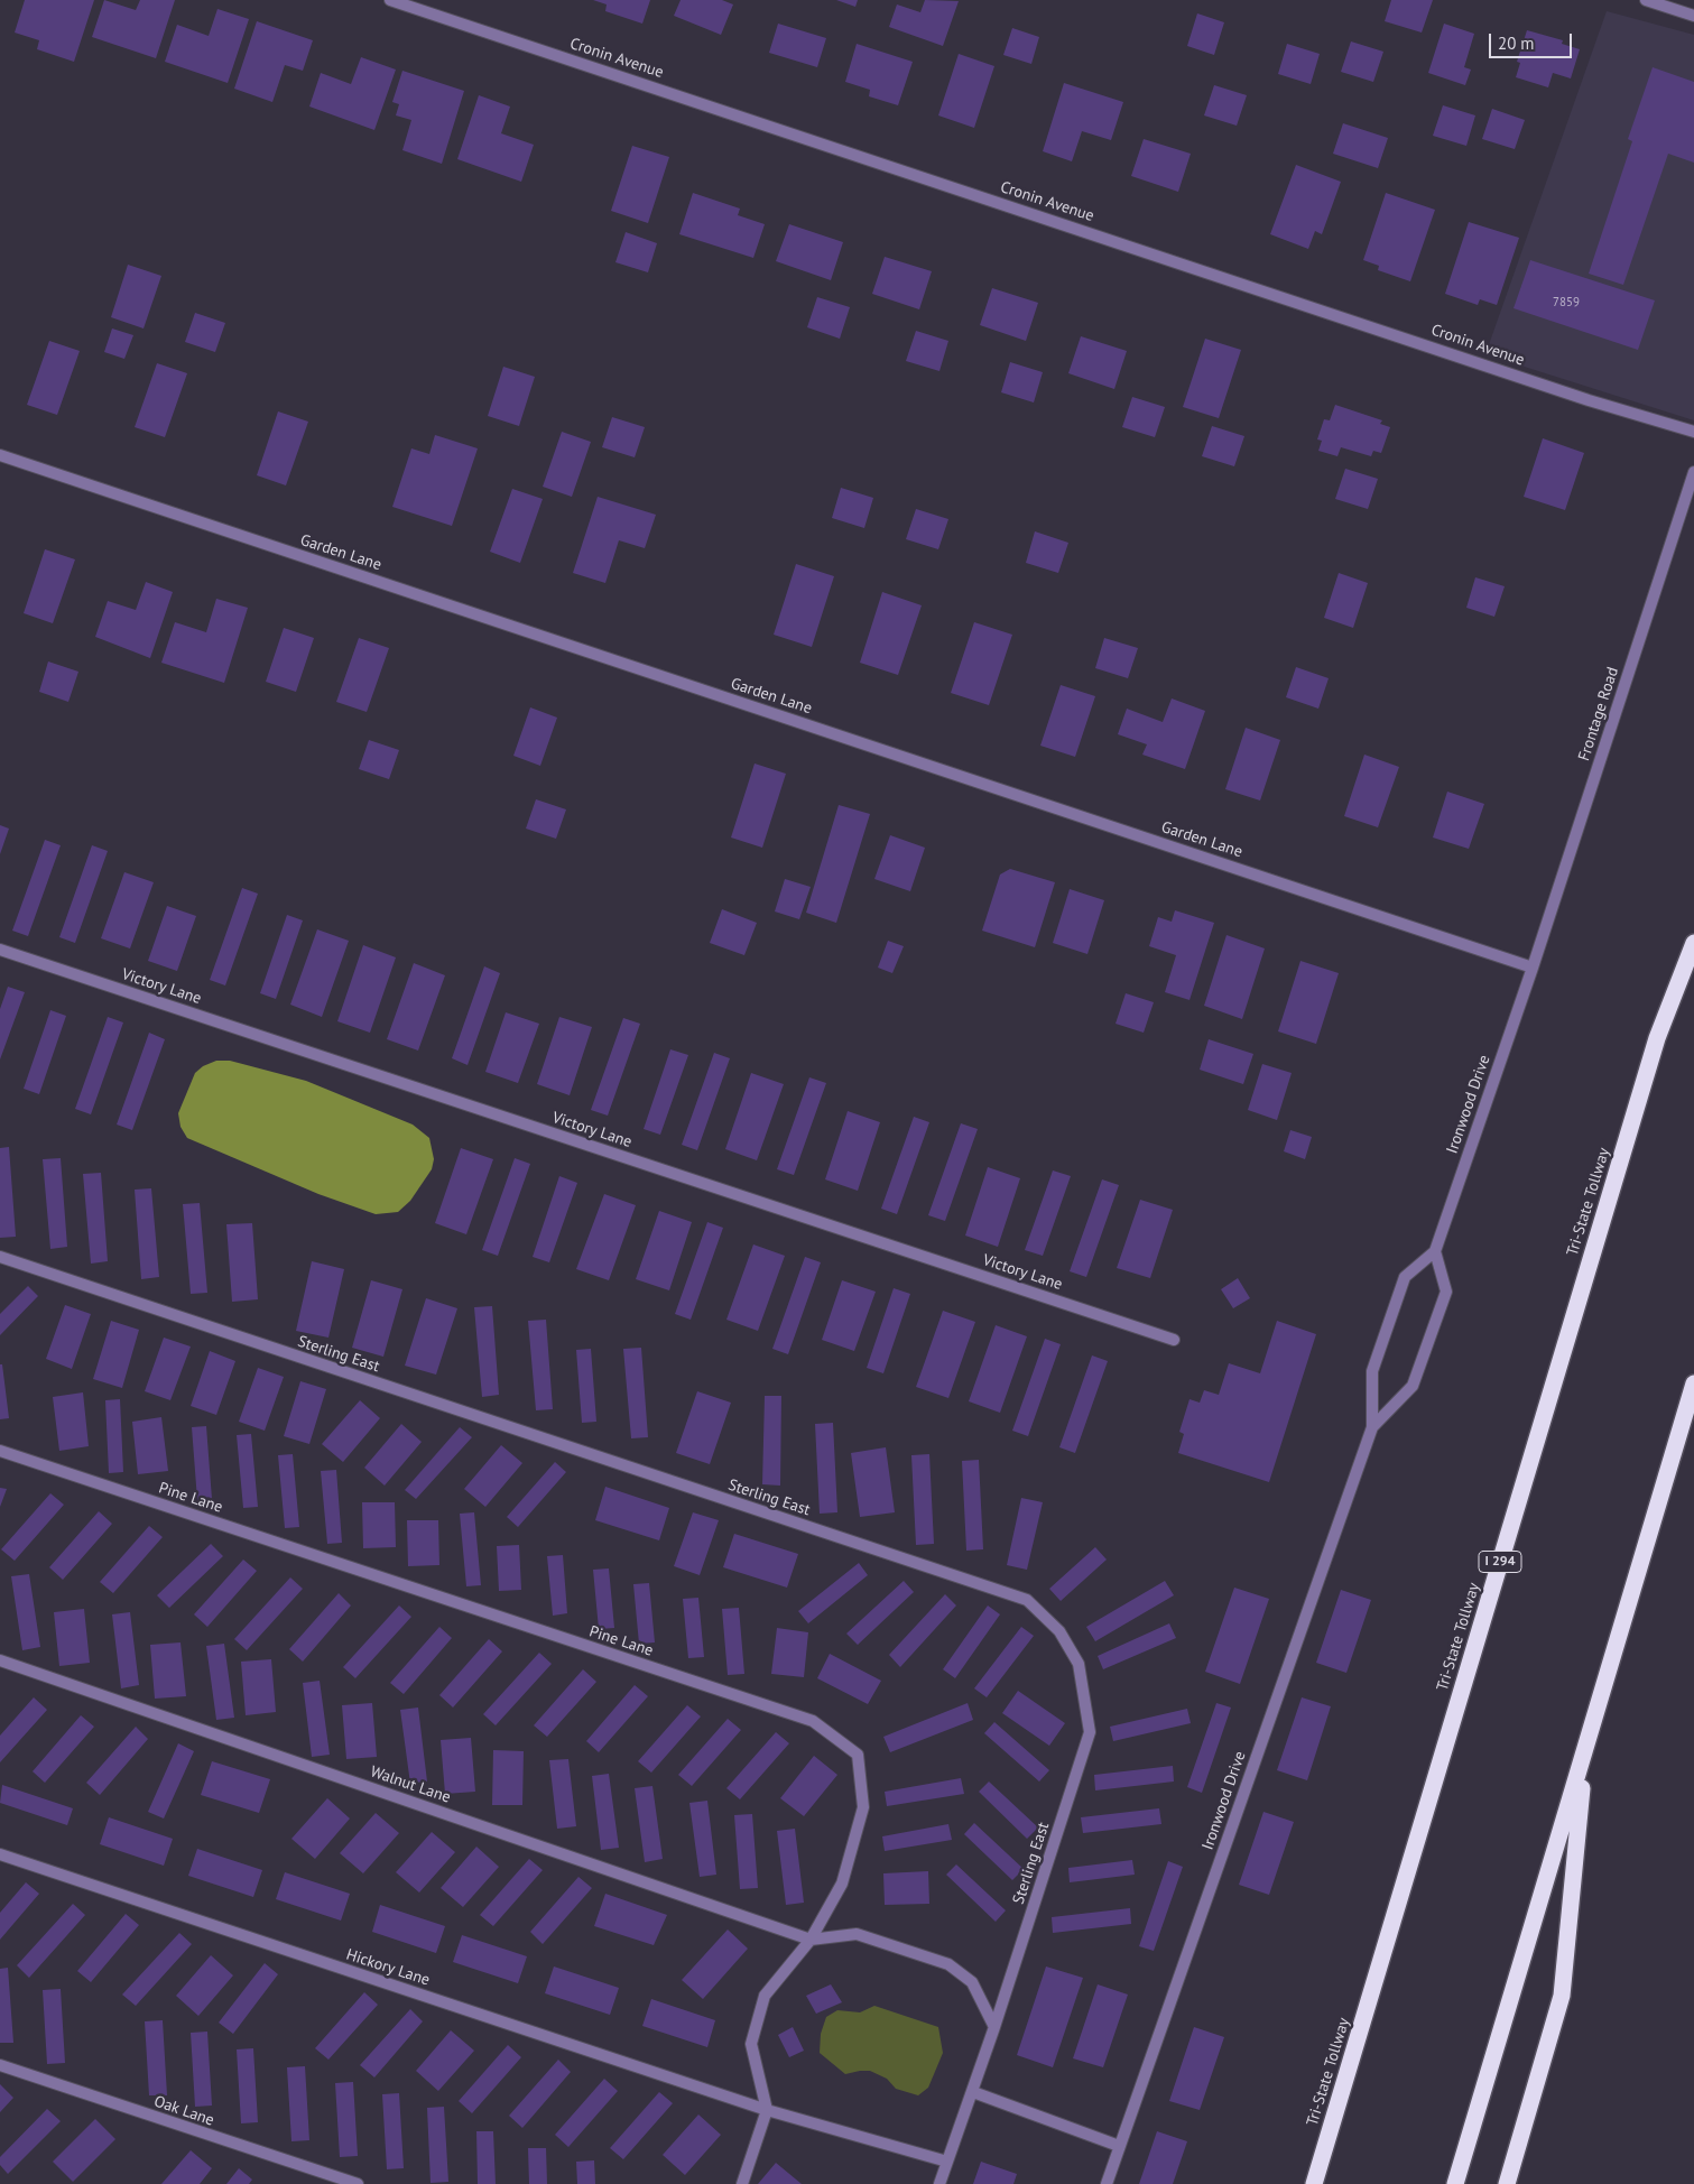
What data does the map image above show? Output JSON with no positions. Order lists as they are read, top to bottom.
{
  "streets": {
    "highway": ["Tri-State Tollway", "I 294"],
    "street": [
      "Cronin Avenue",
      "Garden Lane",
      "Frontage Road",
      "Victory Lane",
      "Ironwood Drive",
      "Sterling East",
      "Pine Lane",
      "Walnut Lane",
      "Hickory Lane",
      "Oak Lane"
    ]
  },
  "crossings": [
    ["Garden Lane", "Frontage Road"],
    ["Garden Lane", "Ironwood Drive"],
    ["Frontage Road", "Ironwood Drive"],
    ["Sterling East", "Hickory Lane"],
    ["Pine Lane", "Walnut Lane"],
    ["Pine Lane", "Hickory Lane"]
  ],
  "house_numbers": ["7859"],
  "scale_bar": "20 m"
}
